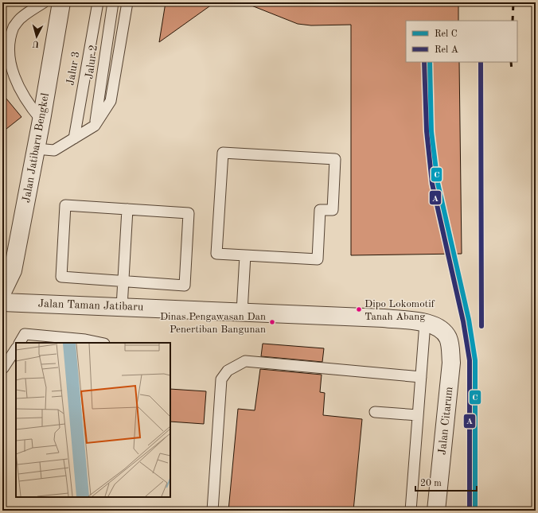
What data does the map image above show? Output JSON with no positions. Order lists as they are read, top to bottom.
{
  "streets": {
    "street": ["Jalan Jatibaru Bengkel", "Jalan Taman Jatibaru", "Jalan Citarum"],
    "lane": ["Jalur 2", "Jalur 3"]
  },
  "crossings": [
    ["Jalan Taman Jatibaru", "Jalan Citarum"]
  ],
  "places": ["Dipo Lokomotif Tanah Abang", "Dinas Pengawasan Dan Penertiban Bangunan"],
  "lines": ["rail line C", "rail line A"],
  "legend": ["Rel C", "Rel A"],
  "scale_bar": "20 m",
  "north": "bottom"
}
